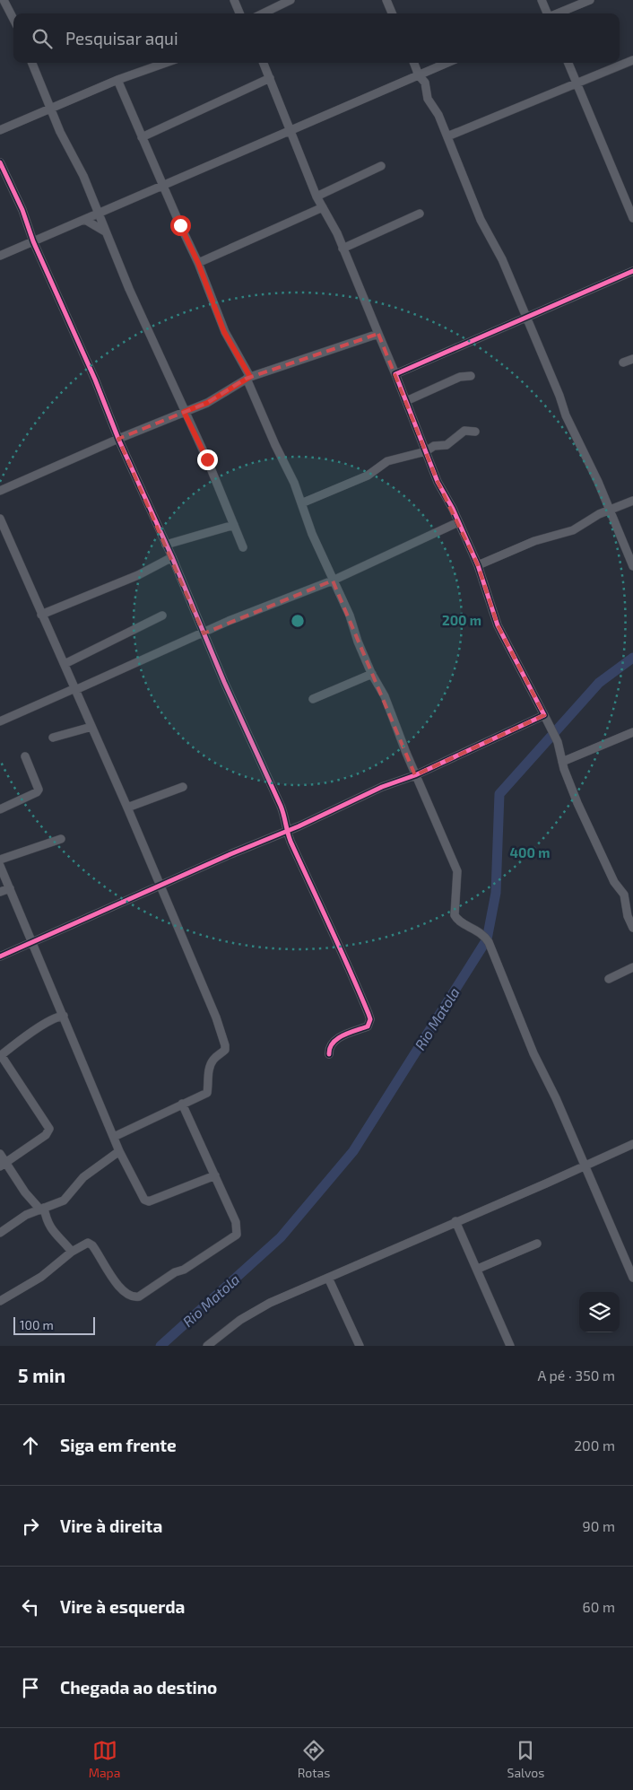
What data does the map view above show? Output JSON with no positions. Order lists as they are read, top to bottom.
{
  "water": ["Rio Matola"],
  "scale_bar": "100 m",
  "page": {
    "search": "Pesquisar aqui",
    "scale": "100 m",
    "heading": ["5 min", "A pé · 350 m"],
    "list": [
      ["Siga em frente", "200 m"],
      ["Vire à direita", "90 m"],
      ["Vire à esquerda", "60 m"],
      "Chegada ao destino"
    ],
    "nav": ["Mapa", "Rotas", "Salvos"]
  },
  "rings": ["200 m", "400 m"]
}
